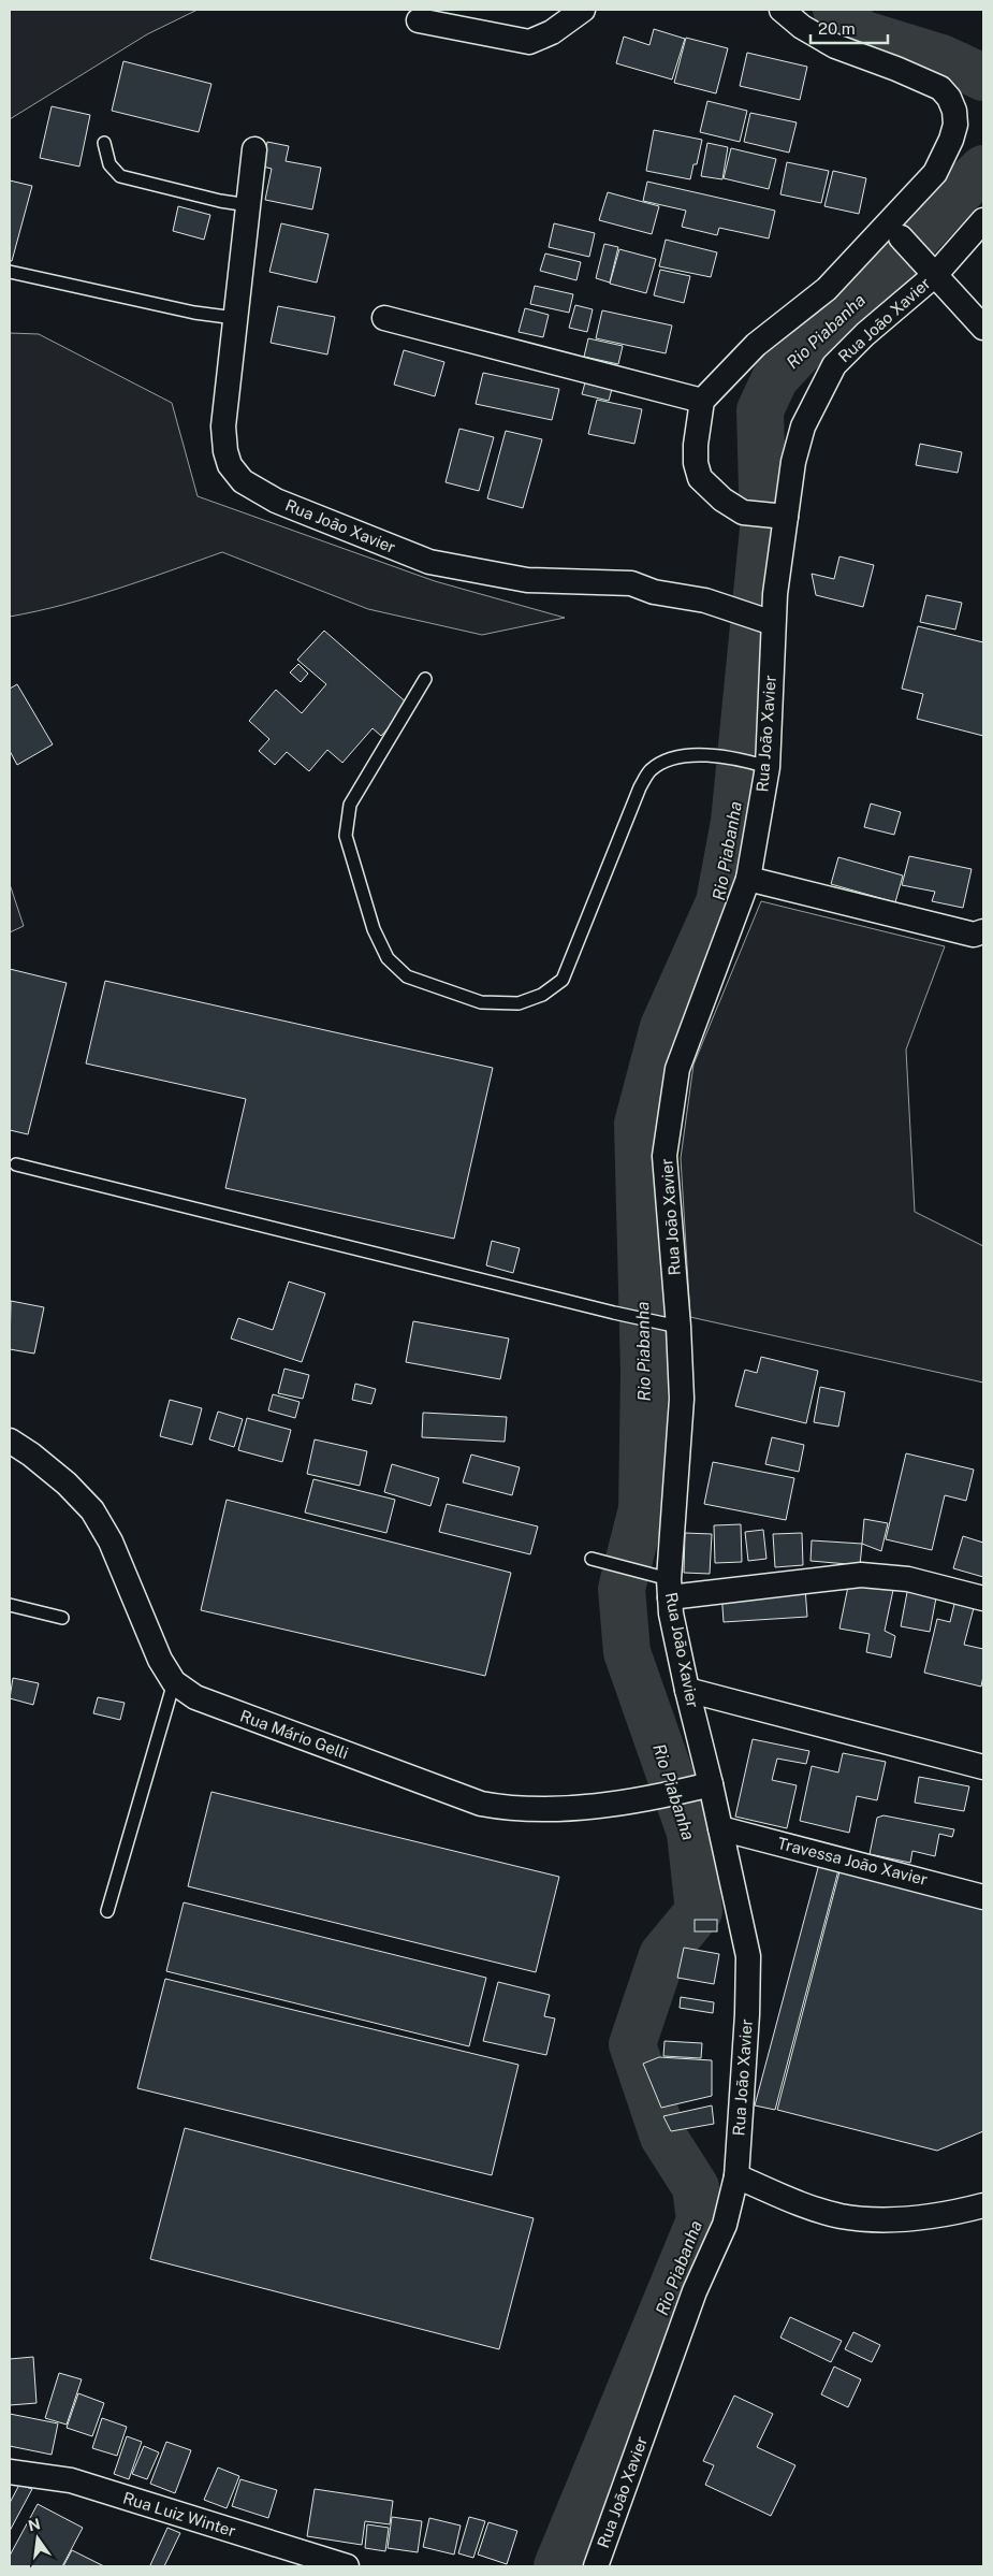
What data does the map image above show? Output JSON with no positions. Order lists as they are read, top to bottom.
{
  "streets": {
    "street": [
      "Rua João Xavier",
      "Rua Mário Gelli",
      "Travessa João Xavier",
      "Rua Luiz Winter"
    ]
  },
  "crossings": [
    ["Rua João Xavier", "Rua Mário Gelli"],
    ["Rua João Xavier", "Travessa João Xavier"]
  ],
  "water": ["Rio Piabanha"],
  "scale_bar": "20 m",
  "north": "top"
}
